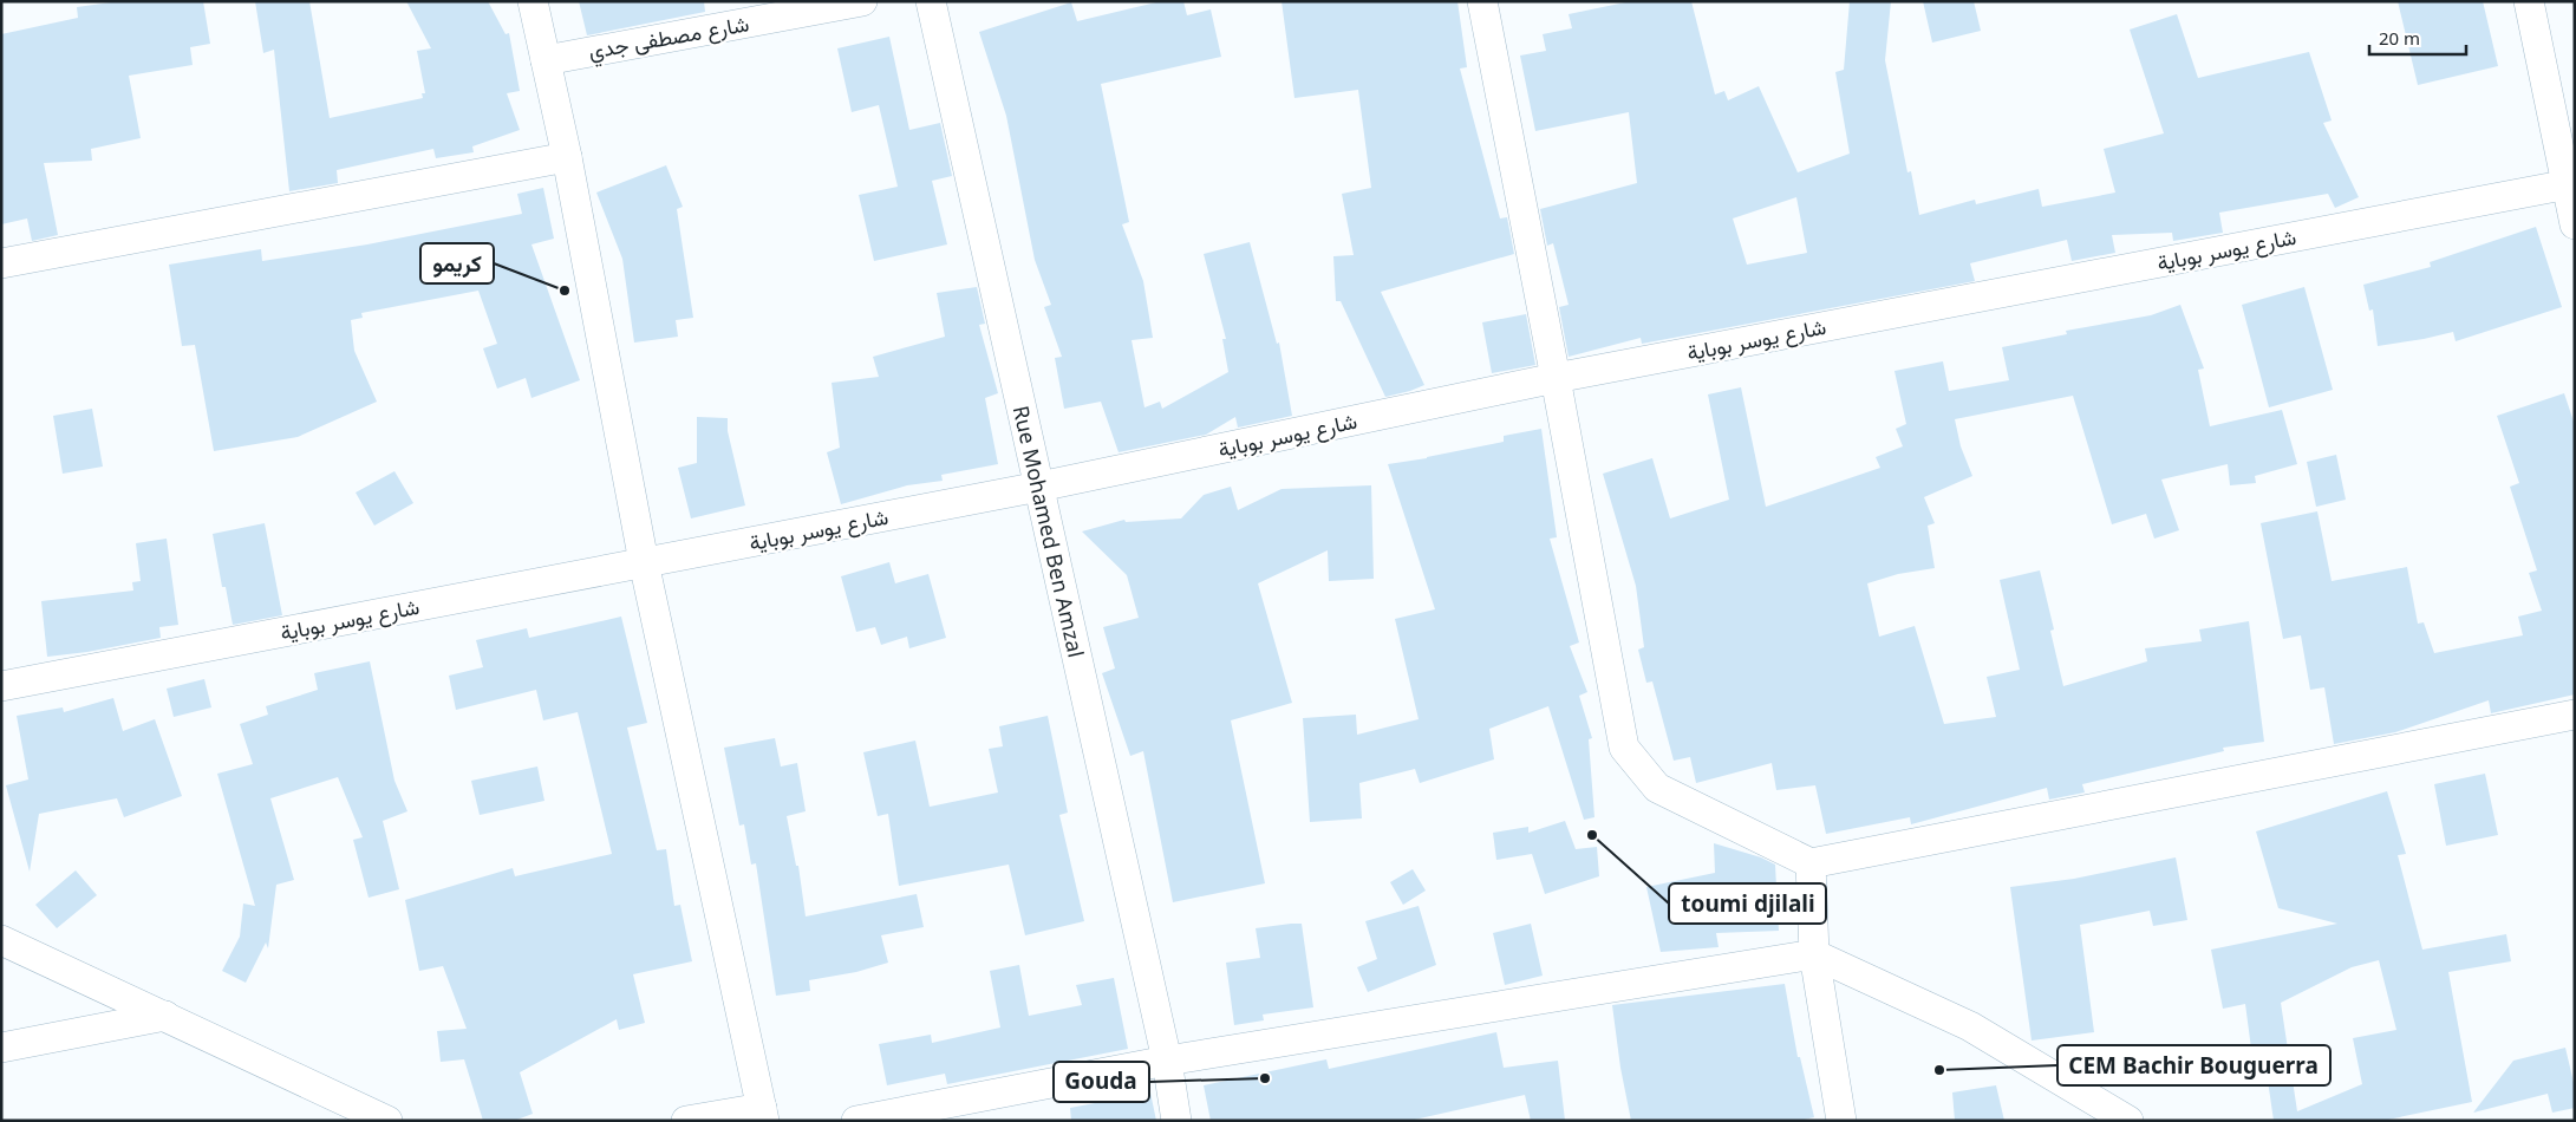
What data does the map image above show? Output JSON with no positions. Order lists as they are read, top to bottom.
{
  "streets": {
    "street": ["شارع مصطفى جدي", "شارع يوسر بوباية", "Rue Mohamed Ben Amzal"]
  },
  "crossings": [
    ["شارع يوسر بوباية", "Rue Mohamed Ben Amzal"]
  ],
  "places": [
    "كريمو",
    "toumi djilali",
    "CEM Bachir Bouguerra",
    "Gouda"
  ],
  "scale_bar": "20 m"
}
